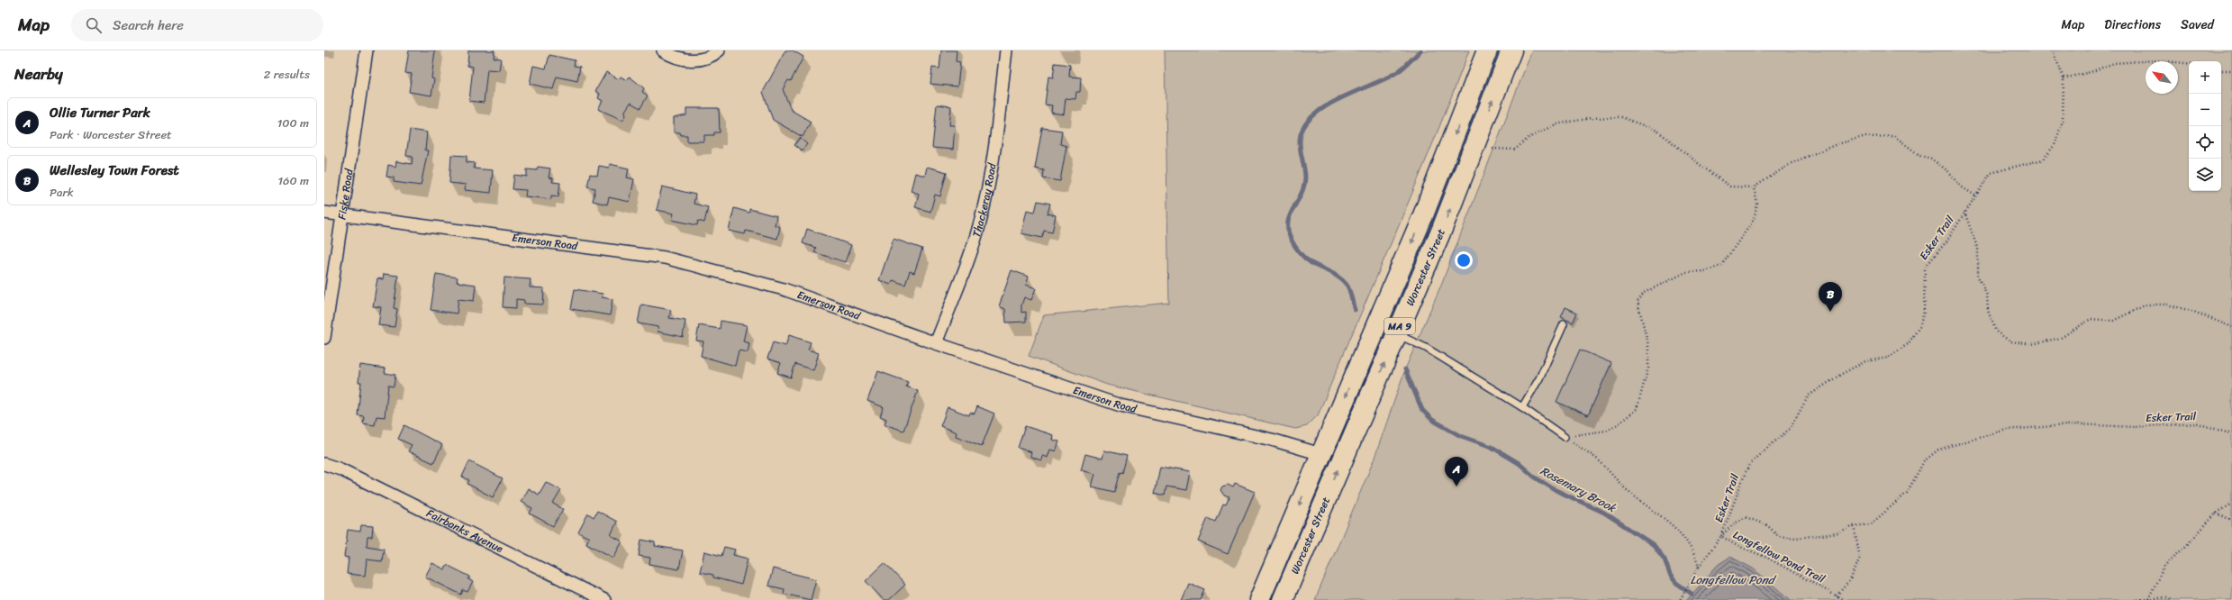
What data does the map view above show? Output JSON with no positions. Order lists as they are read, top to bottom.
{
  "streets": {
    "highway": ["Worcester Street", "MA 9"],
    "street": [
      "Fiske Road",
      "Thackeray Road",
      "Emerson Road",
      "Fairbanks Avenue"
    ],
    "path": ["Esker Trail", "Longfellow Pond Trail"]
  },
  "crossings": [
    ["Fiske Road", "Emerson Road"],
    ["Thackeray Road", "Emerson Road"],
    ["Esker Trail", "Longfellow Pond Trail"],
    ["Emerson Road", "Worcester Street"]
  ],
  "water": ["Rosemary Brook", "Longfellow Pond"],
  "north": "top left",
  "page": {
    "header": "Map",
    "search": "Search here",
    "nav": ["Map", "Directions", "Saved"],
    "heading": ["Nearby", "2 results"],
    "map_buttons": ["+", "−"],
    "list": [
      {
        "mark": "A",
        "name": "Ollie Turner Park",
        "note": "Park · Worcester Street",
        "value": "100 m"
      },
      {
        "mark": "B",
        "name": "Wellesley Town Forest",
        "note": "Park",
        "value": "160 m"
      }
    ],
    "pins": ["B", "A"]
  }
}
